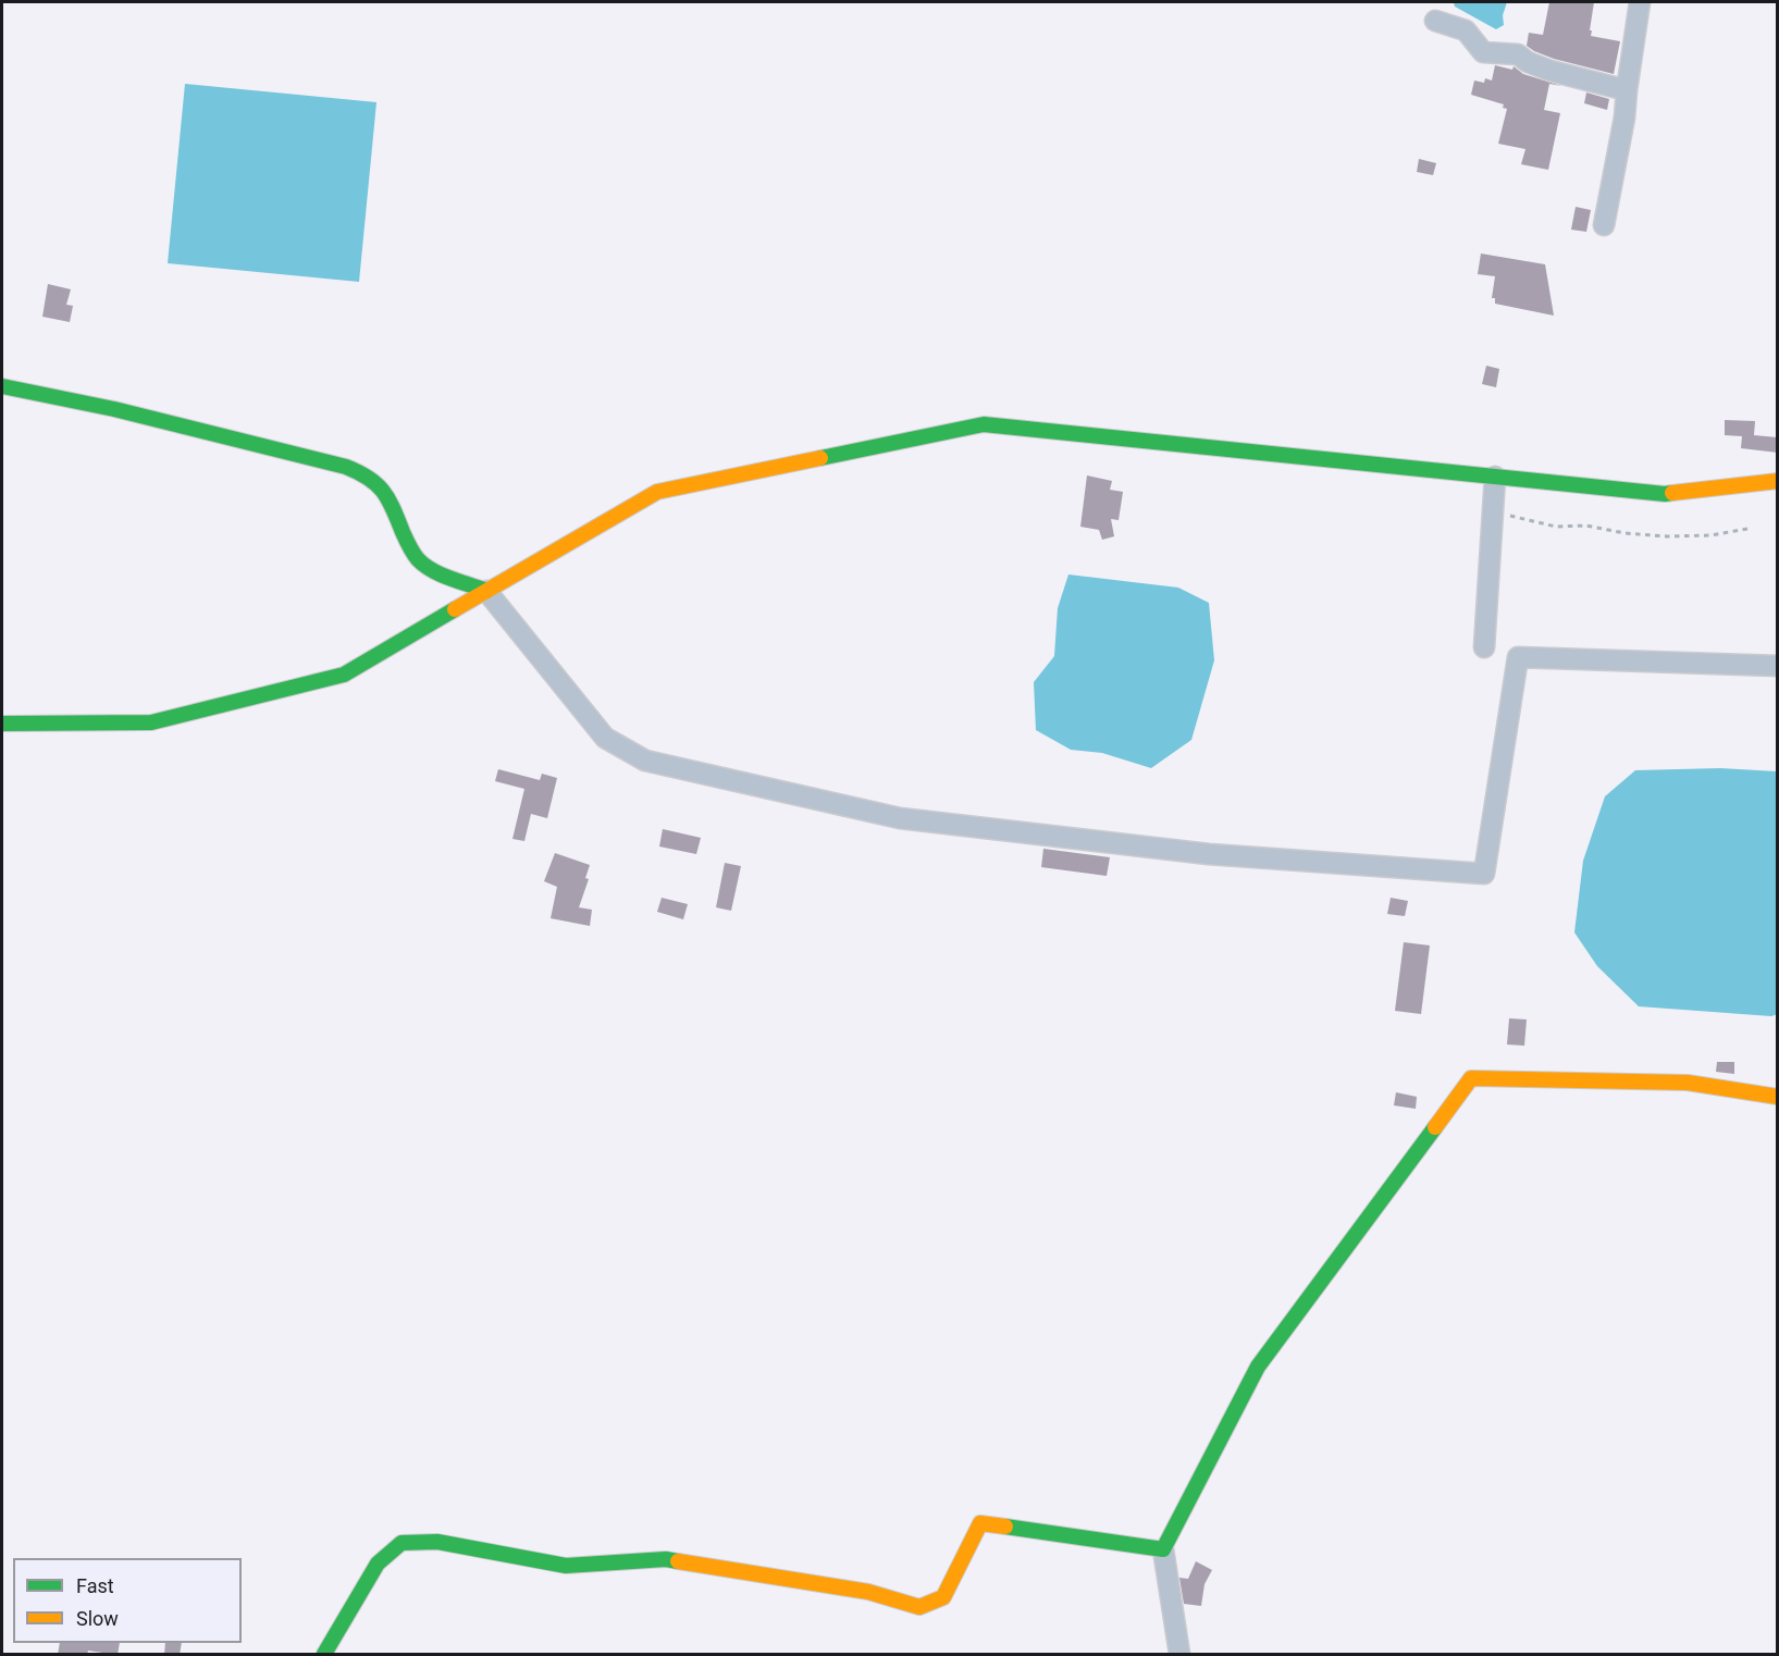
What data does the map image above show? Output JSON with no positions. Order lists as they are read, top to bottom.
{
  "legend": ["Fast", "Slow"]
}
